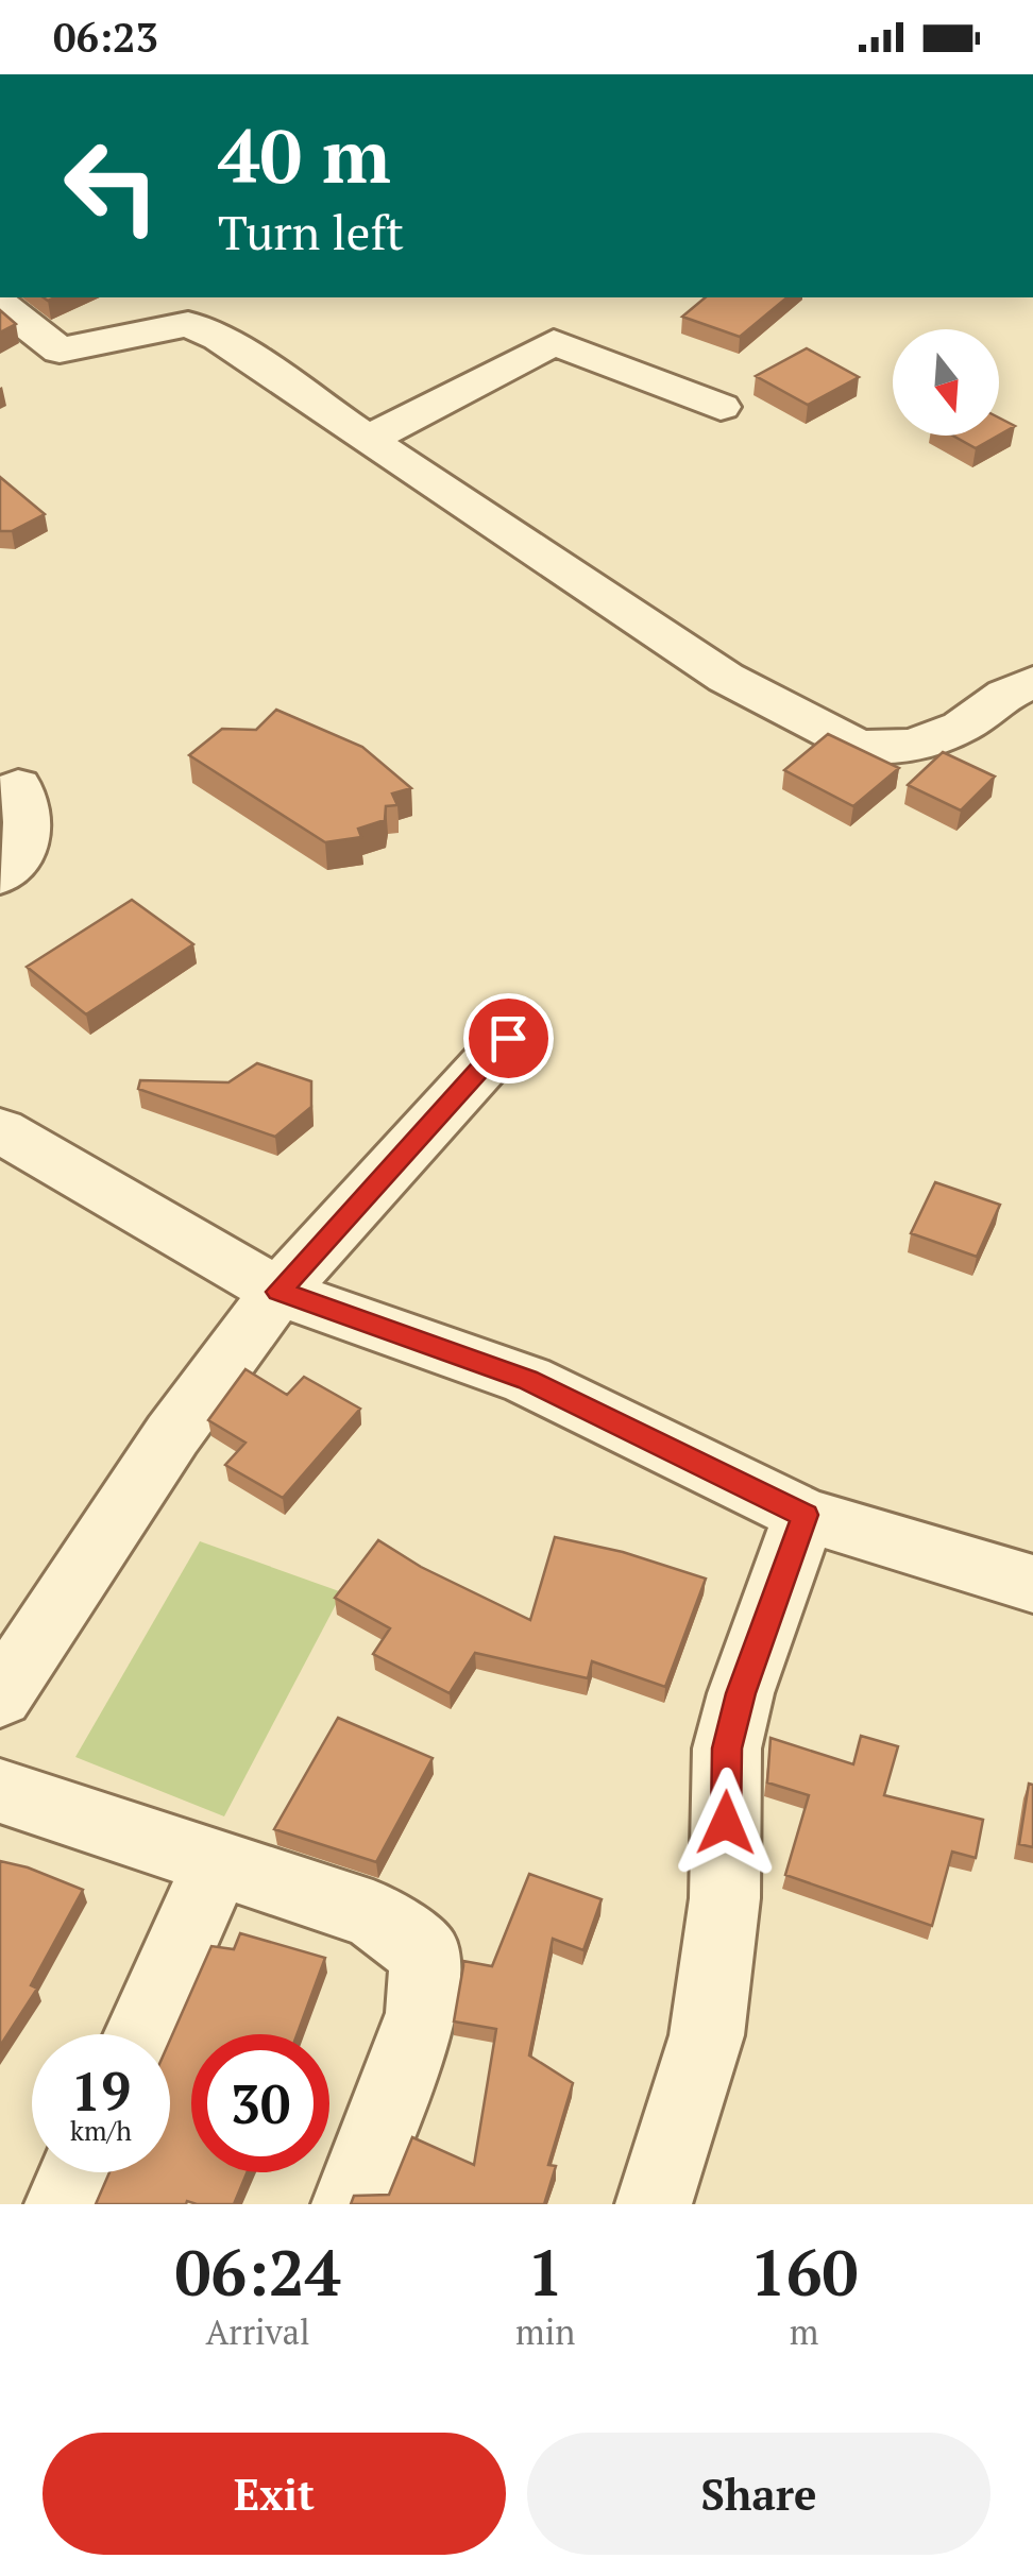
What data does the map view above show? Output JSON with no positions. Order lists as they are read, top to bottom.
{
  "north": "bottom",
  "page": {
    "status": "06:23",
    "turn": ["40 m", "Turn left"],
    "speed": "19 km/h",
    "limit": "30",
    "eta": [
      "06:24",
      "Arrival",
      "1",
      "min",
      "160",
      "m"
    ],
    "buttons": ["Exit", "Share"]
  }
}
